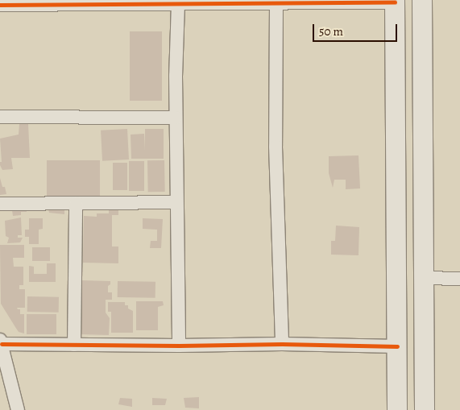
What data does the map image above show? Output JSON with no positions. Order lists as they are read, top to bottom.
{
  "scale_bar": "50 m"
}
